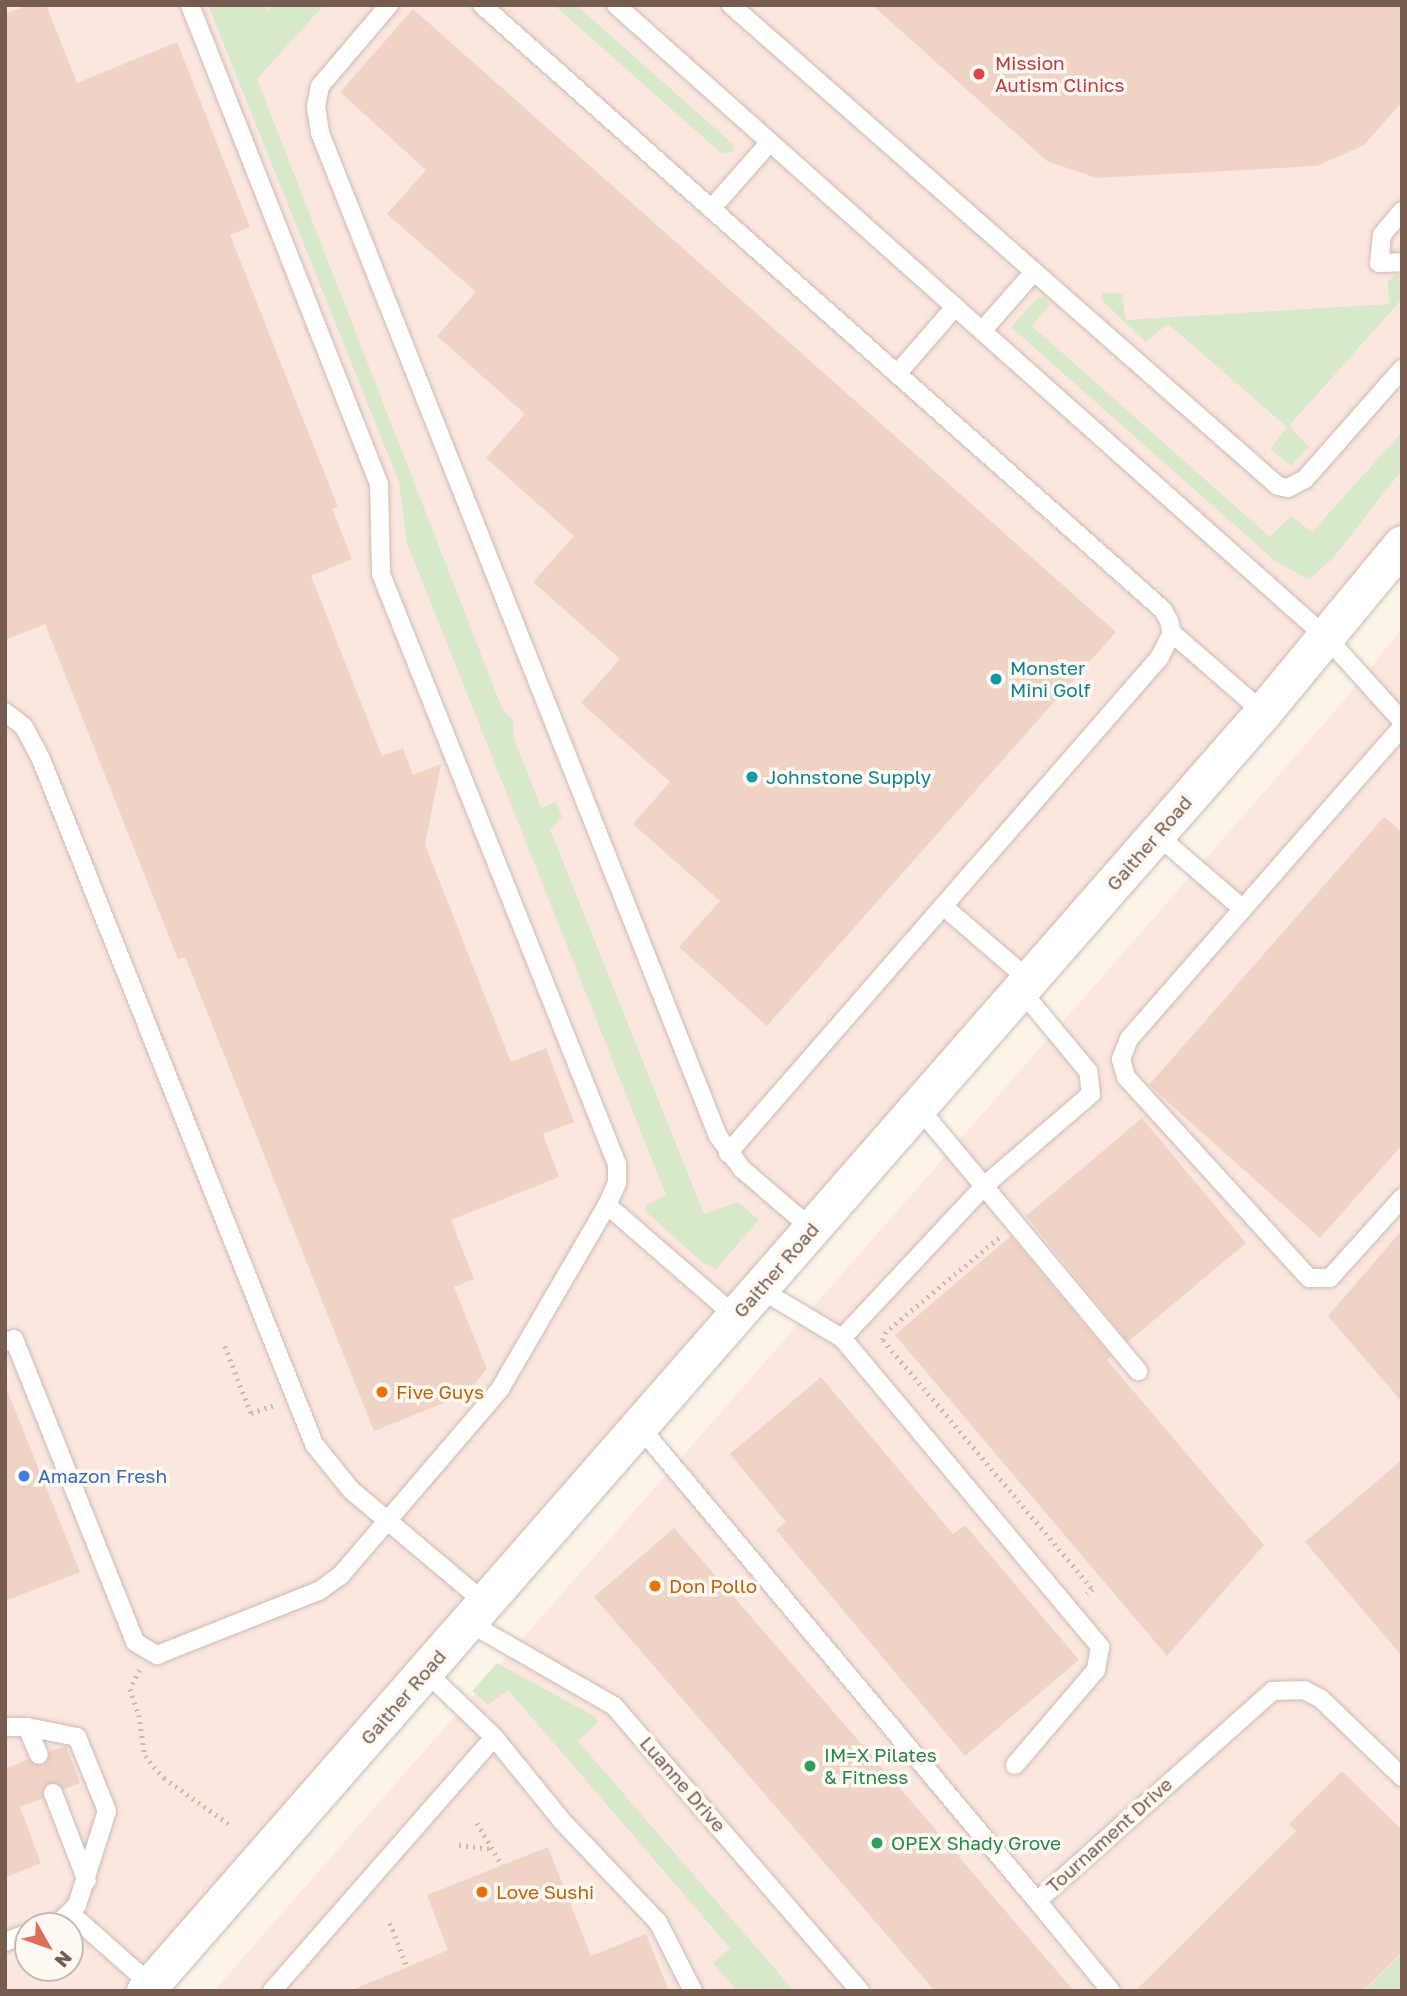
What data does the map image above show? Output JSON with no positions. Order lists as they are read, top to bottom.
{
  "streets": {
    "street": ["Gaither Road"],
    "lane": ["Luanne Drive", "Tournament Drive"]
  },
  "crossings": [
    ["Gaither Road", "Luanne Drive"],
    ["Gaither Road", "Tournament Drive"]
  ],
  "places": [
    "Mission Autism Clinics",
    "Monster Mini Golf",
    "Johnstone Supply",
    "Five Guys",
    "Amazon Fresh",
    "Don Pollo",
    "IM=X Pilates & Fitness",
    "OPEX Shady Grove",
    "Love Sushi"
  ],
  "north": "bottom right"
}
